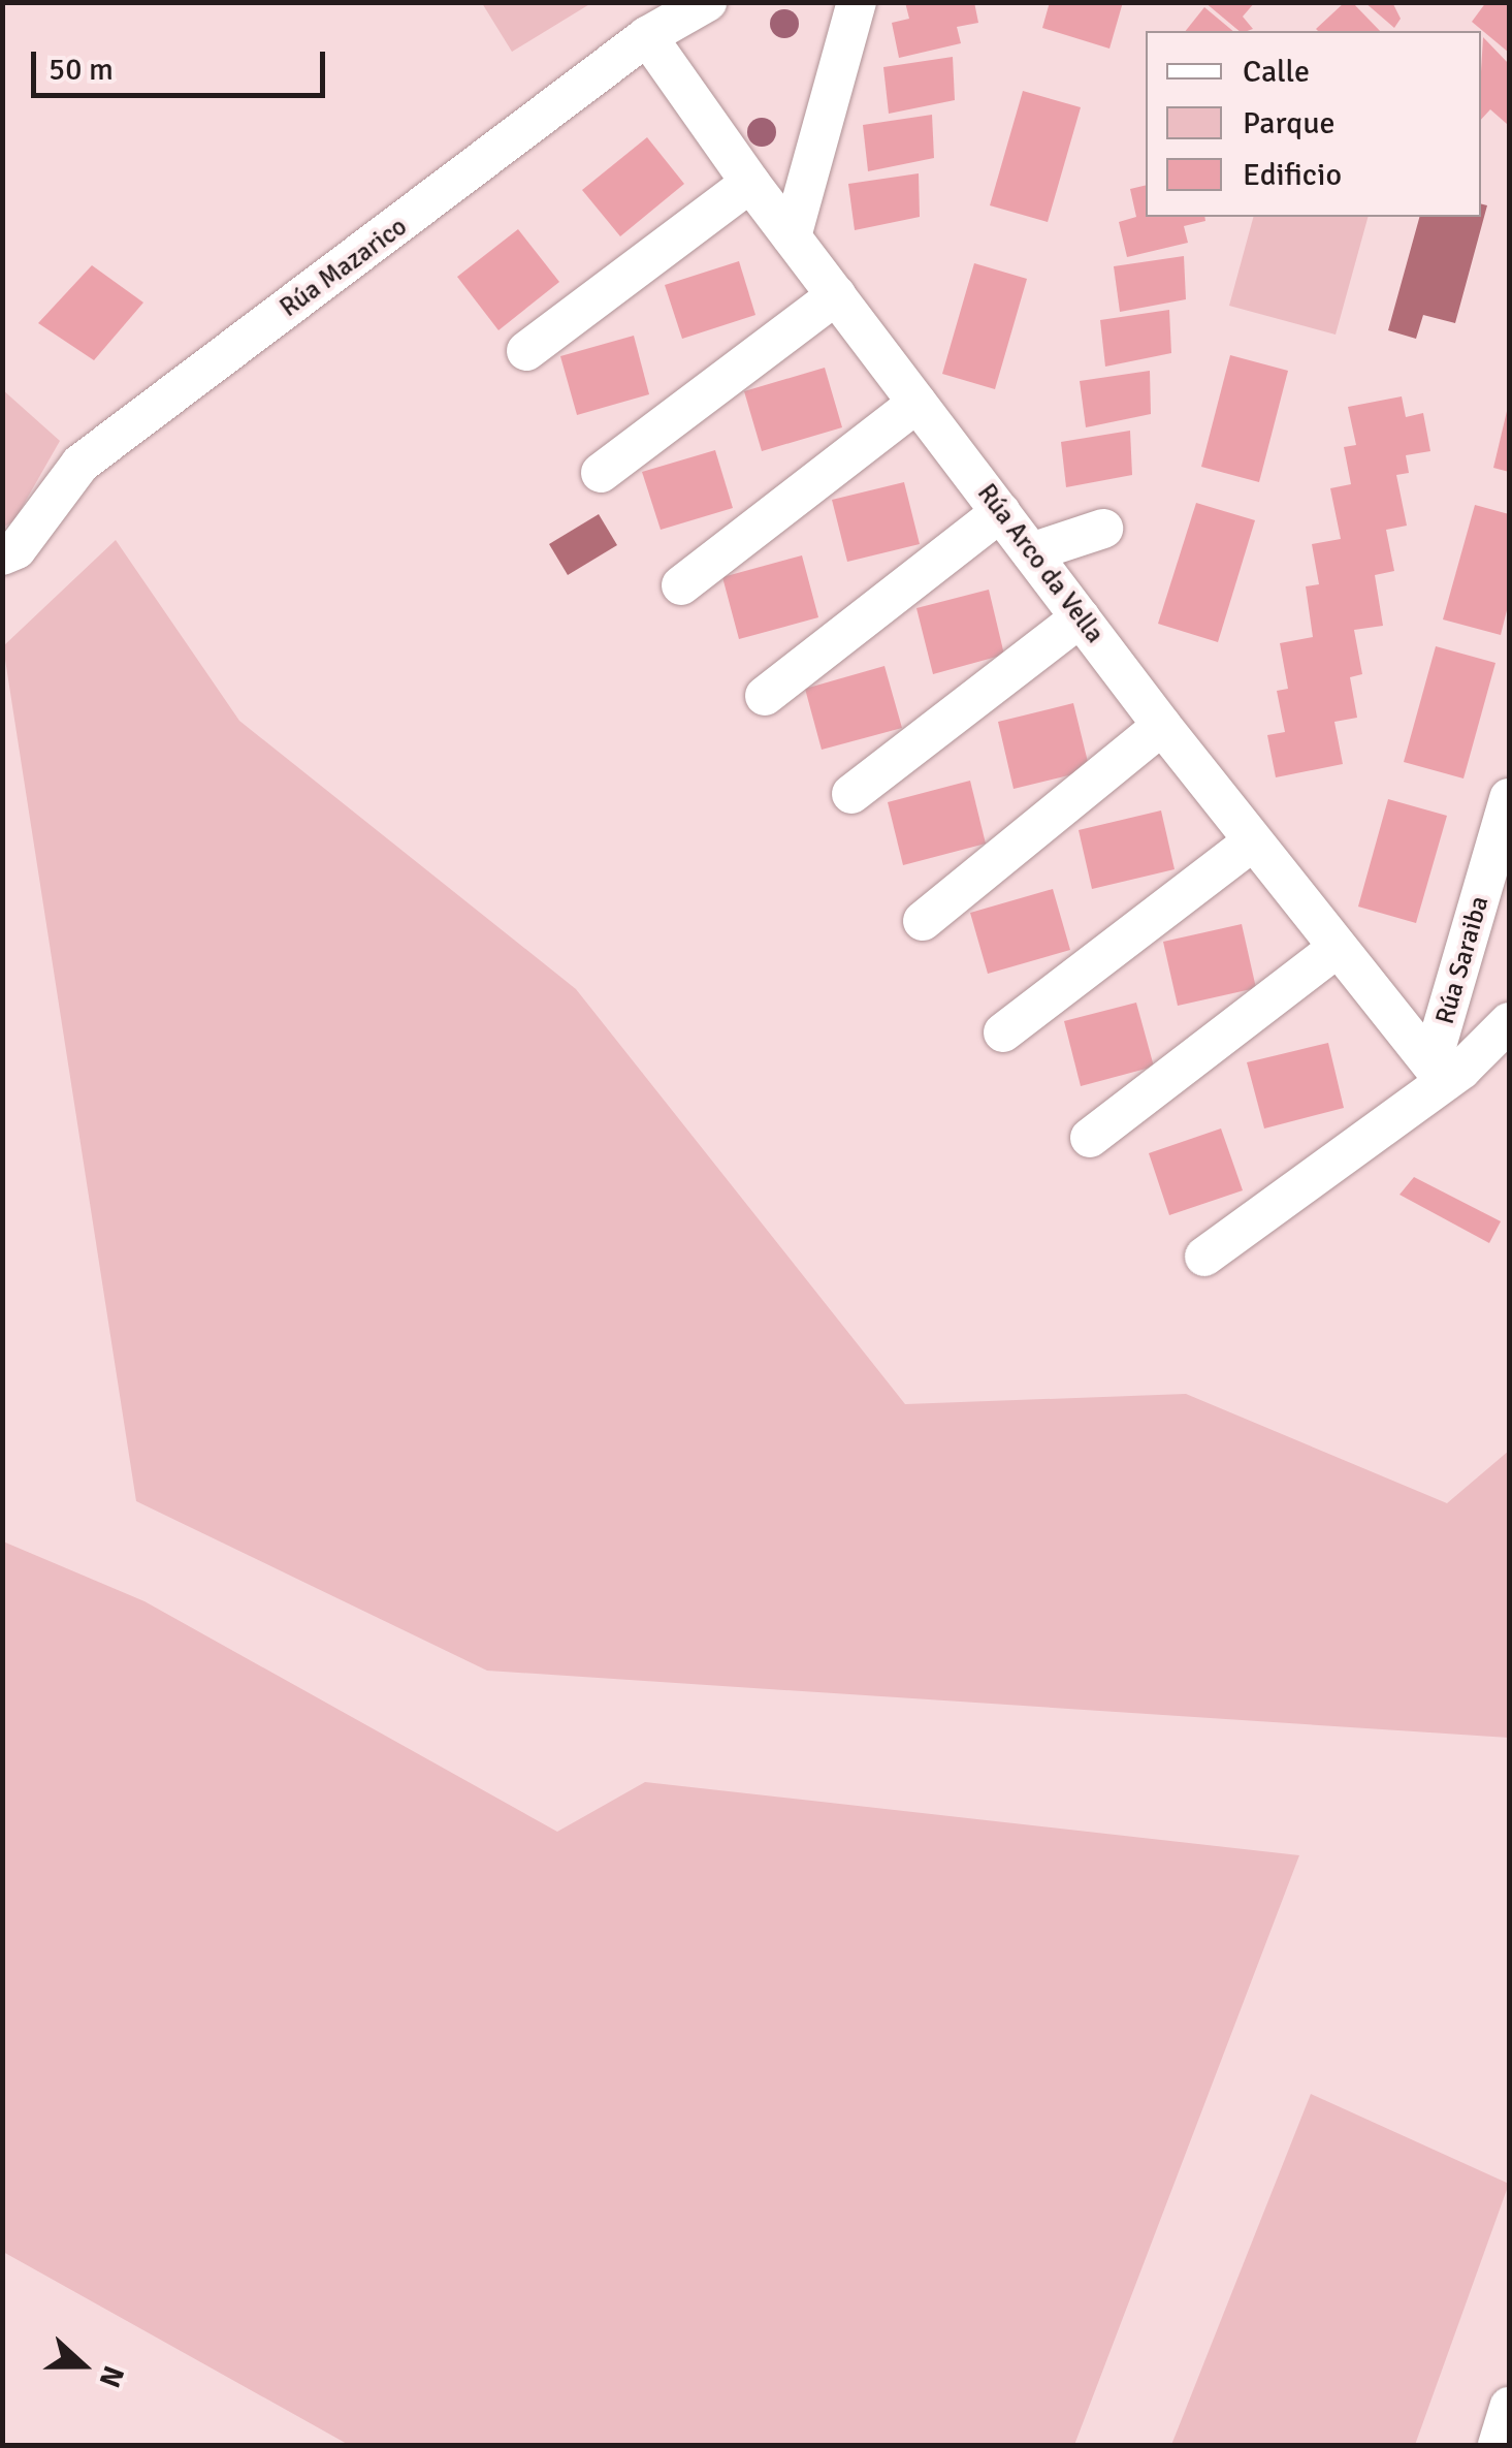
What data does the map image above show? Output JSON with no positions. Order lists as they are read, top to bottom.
{
  "streets": {
    "street": ["Rúa Mazarico", "Rúa Arco da Vella", "Rúa Saraiba"]
  },
  "crossings": [
    ["Rúa Mazarico", "Rúa Arco da Vella"],
    ["Rúa Arco da Vella", "Rúa Saraiba"]
  ],
  "legend": ["Calle", "Parque", "Edificio"],
  "scale_bar": "50 m",
  "north": "right"
}
